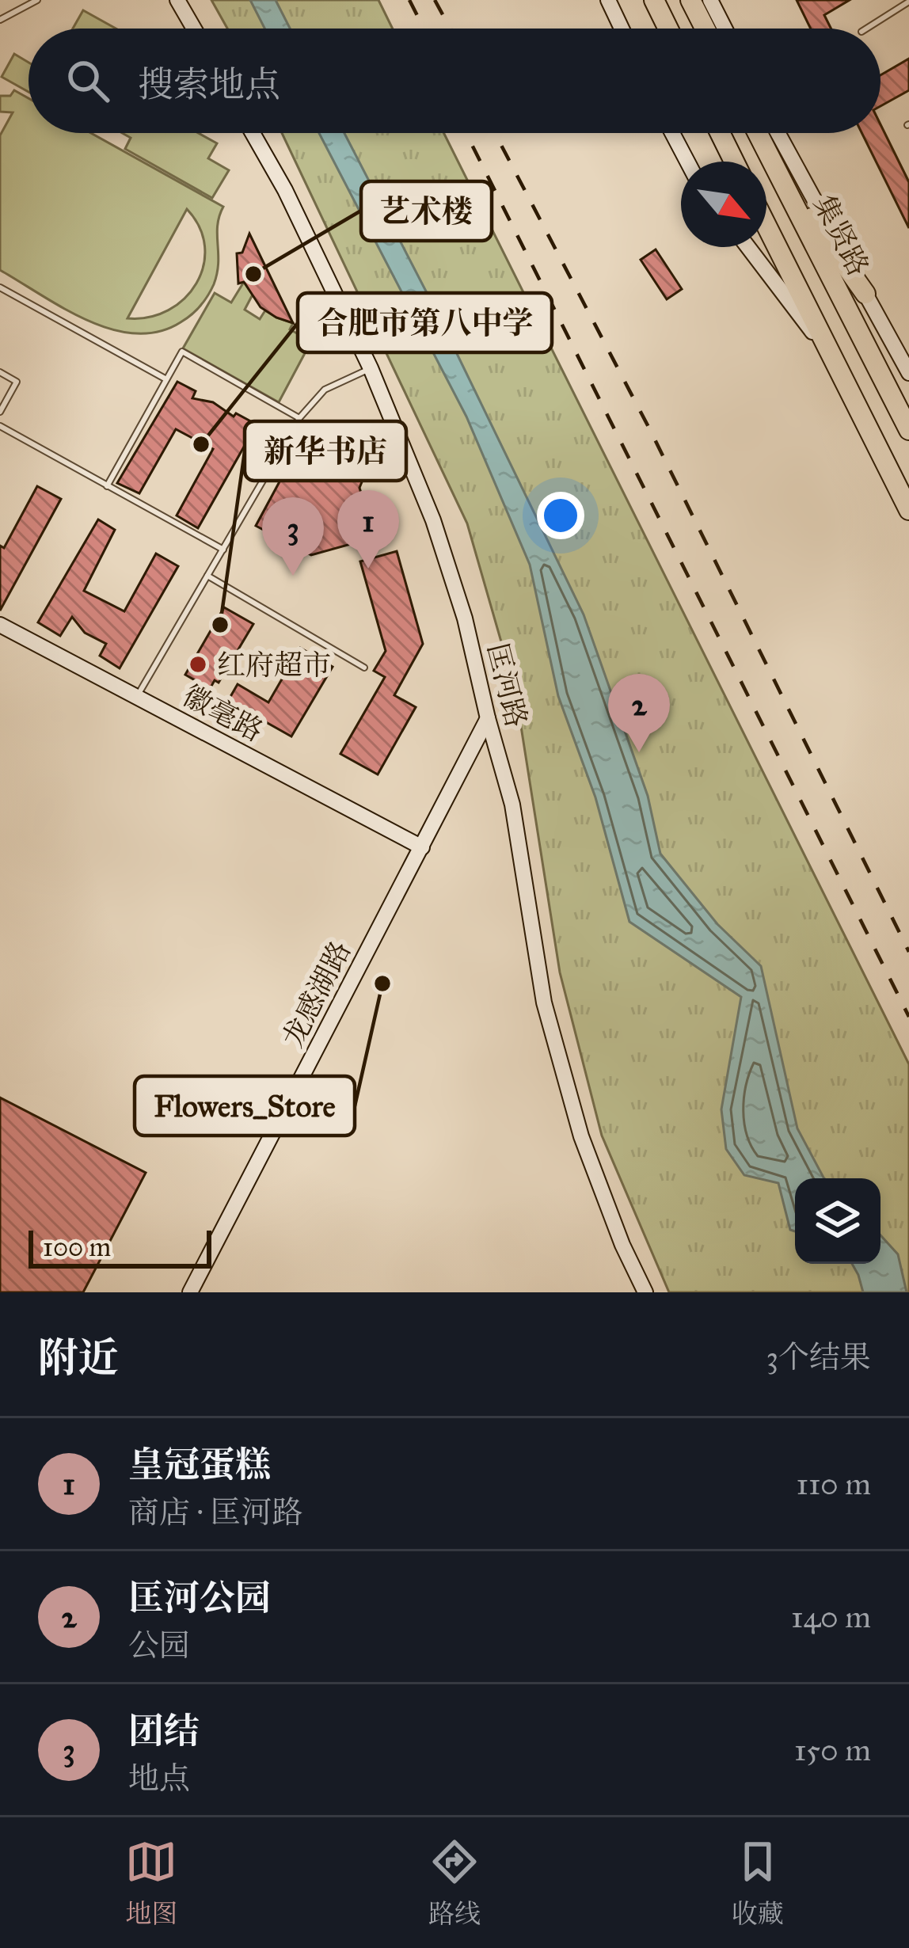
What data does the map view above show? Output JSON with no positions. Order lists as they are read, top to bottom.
{
  "streets": {
    "highway": ["集贤路"],
    "street": ["匡河路", "徽毫路", "龙感湖路"]
  },
  "crossings": [
    ["匡河路", "龙感湖路"],
    ["徽毫路", "龙感湖路"]
  ],
  "places": [
    "艺术楼",
    "合肥市第八中学",
    "新华书店",
    "红府超市",
    "Flowers_Store"
  ],
  "scale_bar": "100 m",
  "north": "bottom right",
  "page": {
    "search": "搜索地点",
    "pins": ["1", "3", "2"],
    "scale": "100 m",
    "heading": ["附近", "3个结果"],
    "list": [
      {
        "mark": "1",
        "name": "皇冠蛋糕",
        "note": "商店 · 匡河路",
        "value": "110 m"
      },
      {
        "mark": "2",
        "name": "匡河公园",
        "note": "公园",
        "value": "140 m"
      },
      {
        "mark": "3",
        "name": "团结",
        "note": "地点",
        "value": "150 m"
      }
    ],
    "nav": ["地图", "路线", "收藏"]
  }
}
